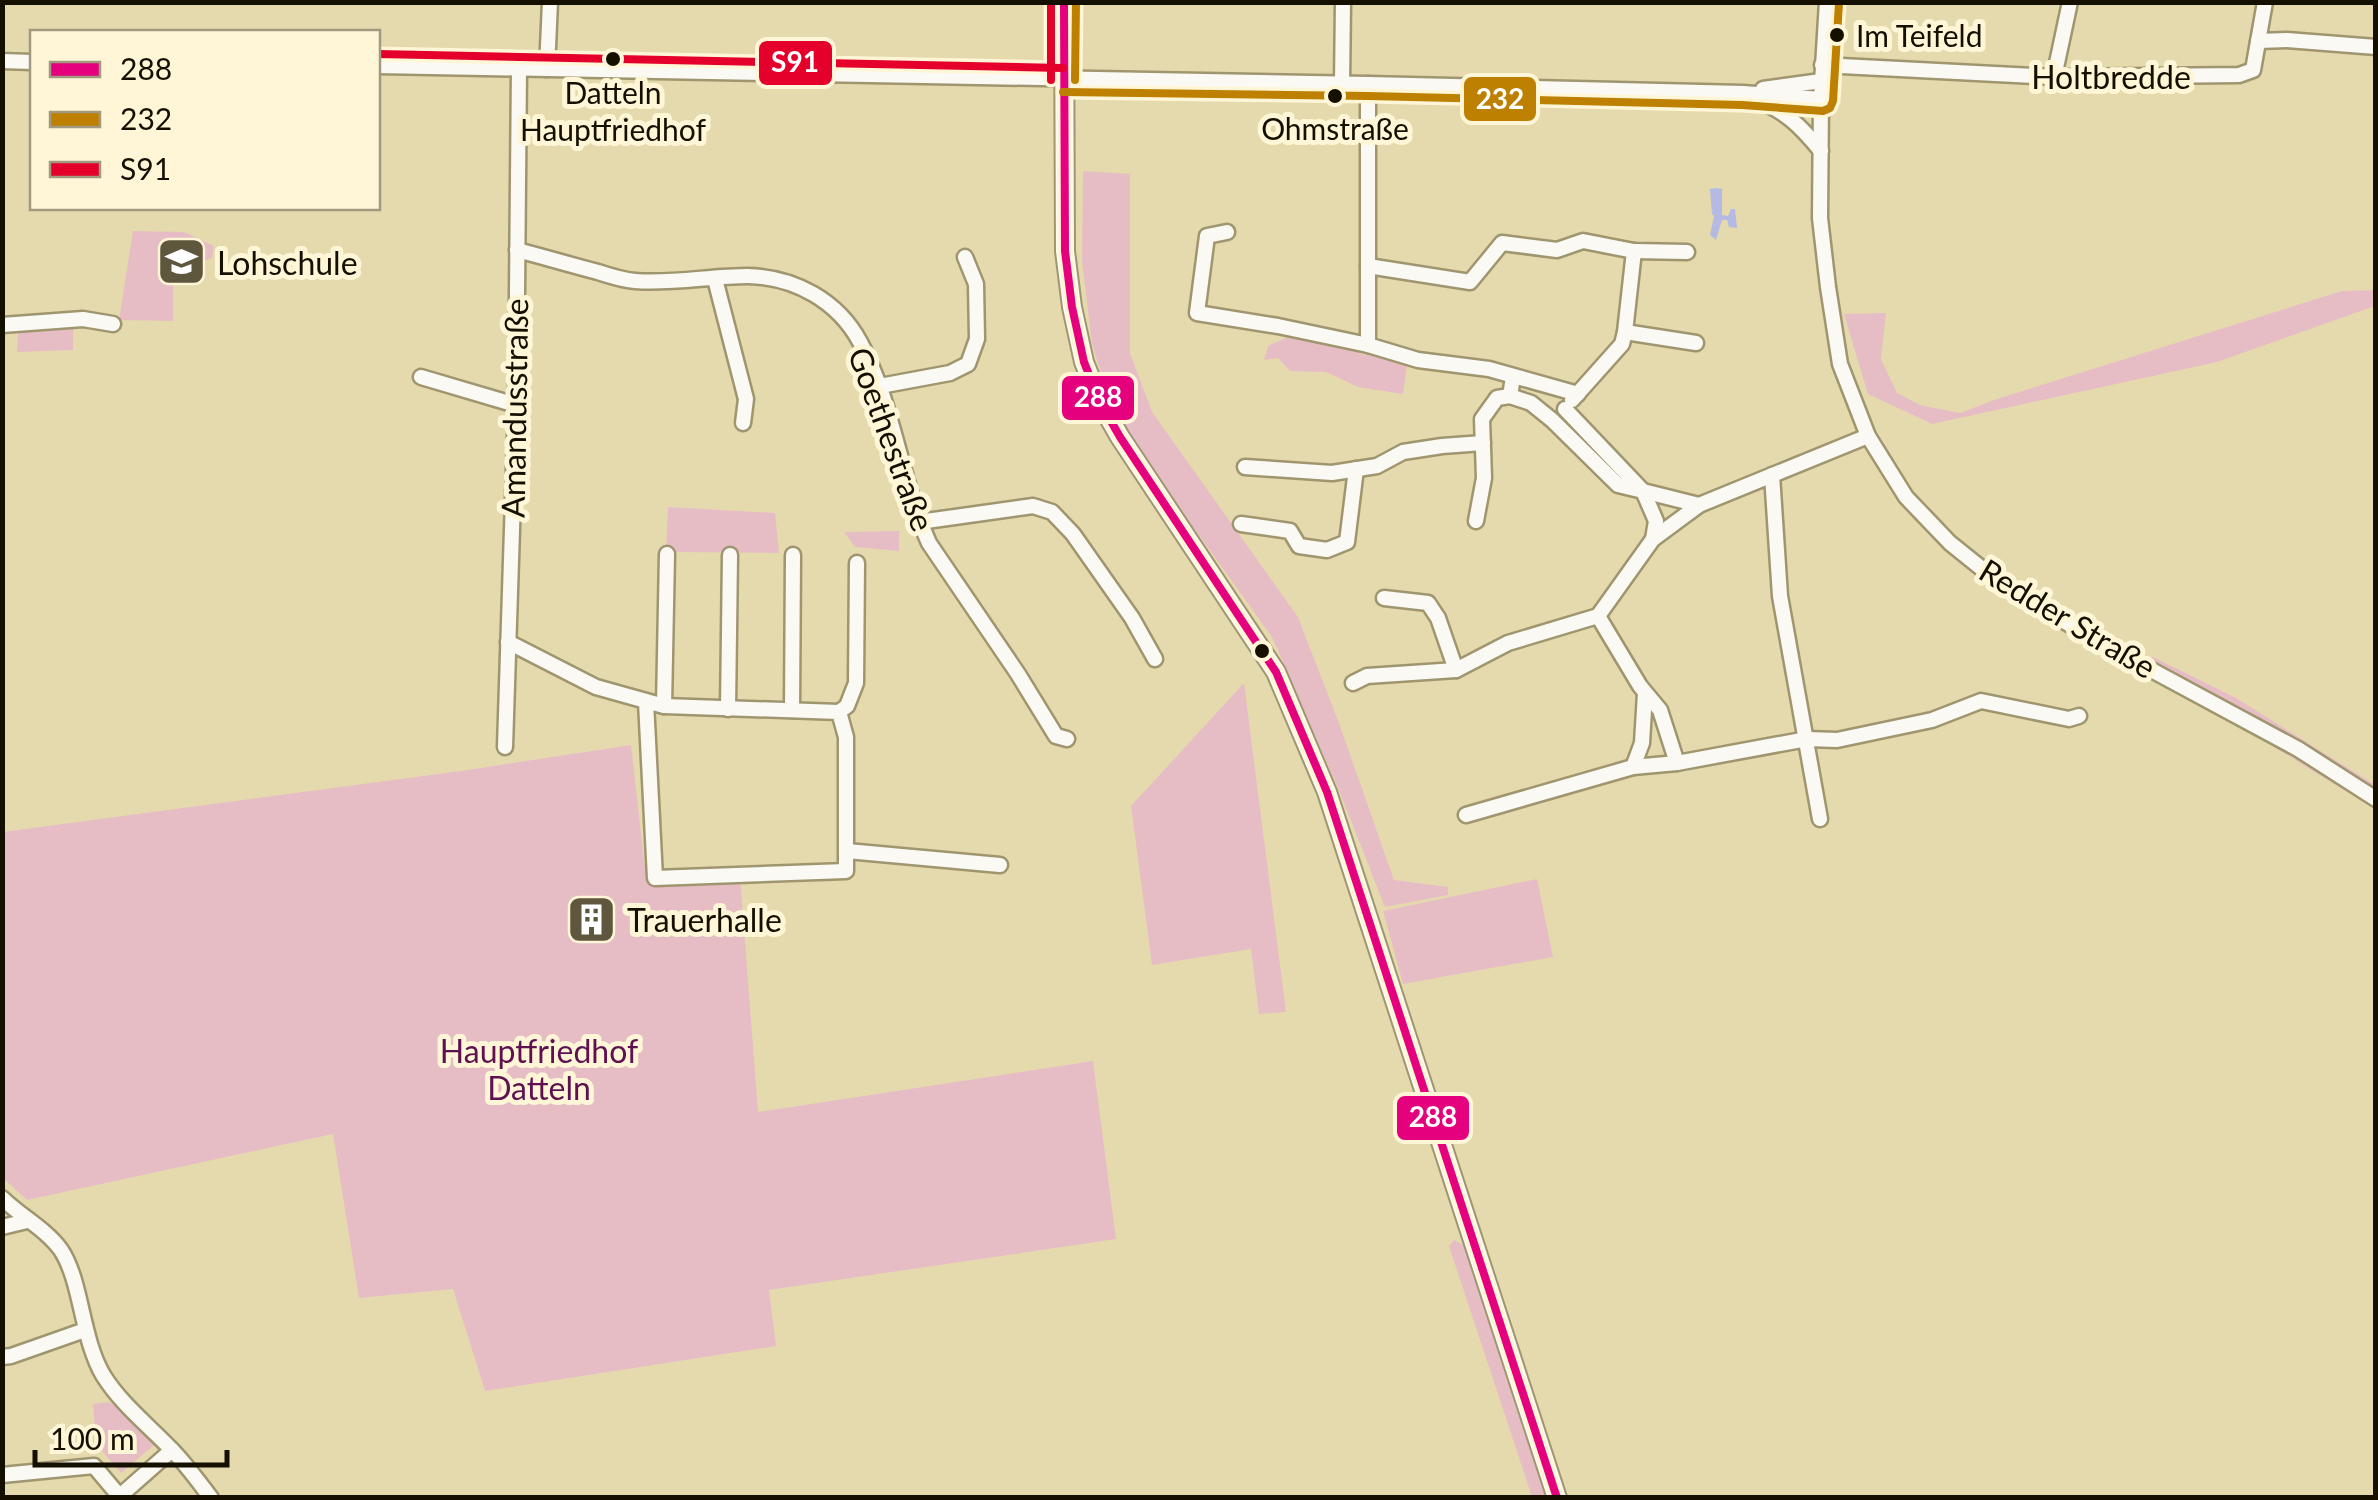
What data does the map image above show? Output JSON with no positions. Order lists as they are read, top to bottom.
{
  "streets": {
    "street": [
      "Holtbredde",
      "Amandusstraße",
      "Goethestraße",
      "Redder Straße"
    ]
  },
  "crossings": [
    ["Holtbredde", "Redder Straße"],
    ["Amandusstraße", "Goethestraße"]
  ],
  "parks": ["Hauptfriedhof Datteln"],
  "places": {
    "other": ["Im Teifeld", "Datteln Hauptfriedhof", "Ohmstraße"],
    "school or university": ["Lohschule"],
    "building": ["Trauerhalle"]
  },
  "lines": ["transit line 288", "transit line 232", "transit line S91"],
  "legend": ["288", "232", "S91"],
  "scale_bar": "100 m"
}
